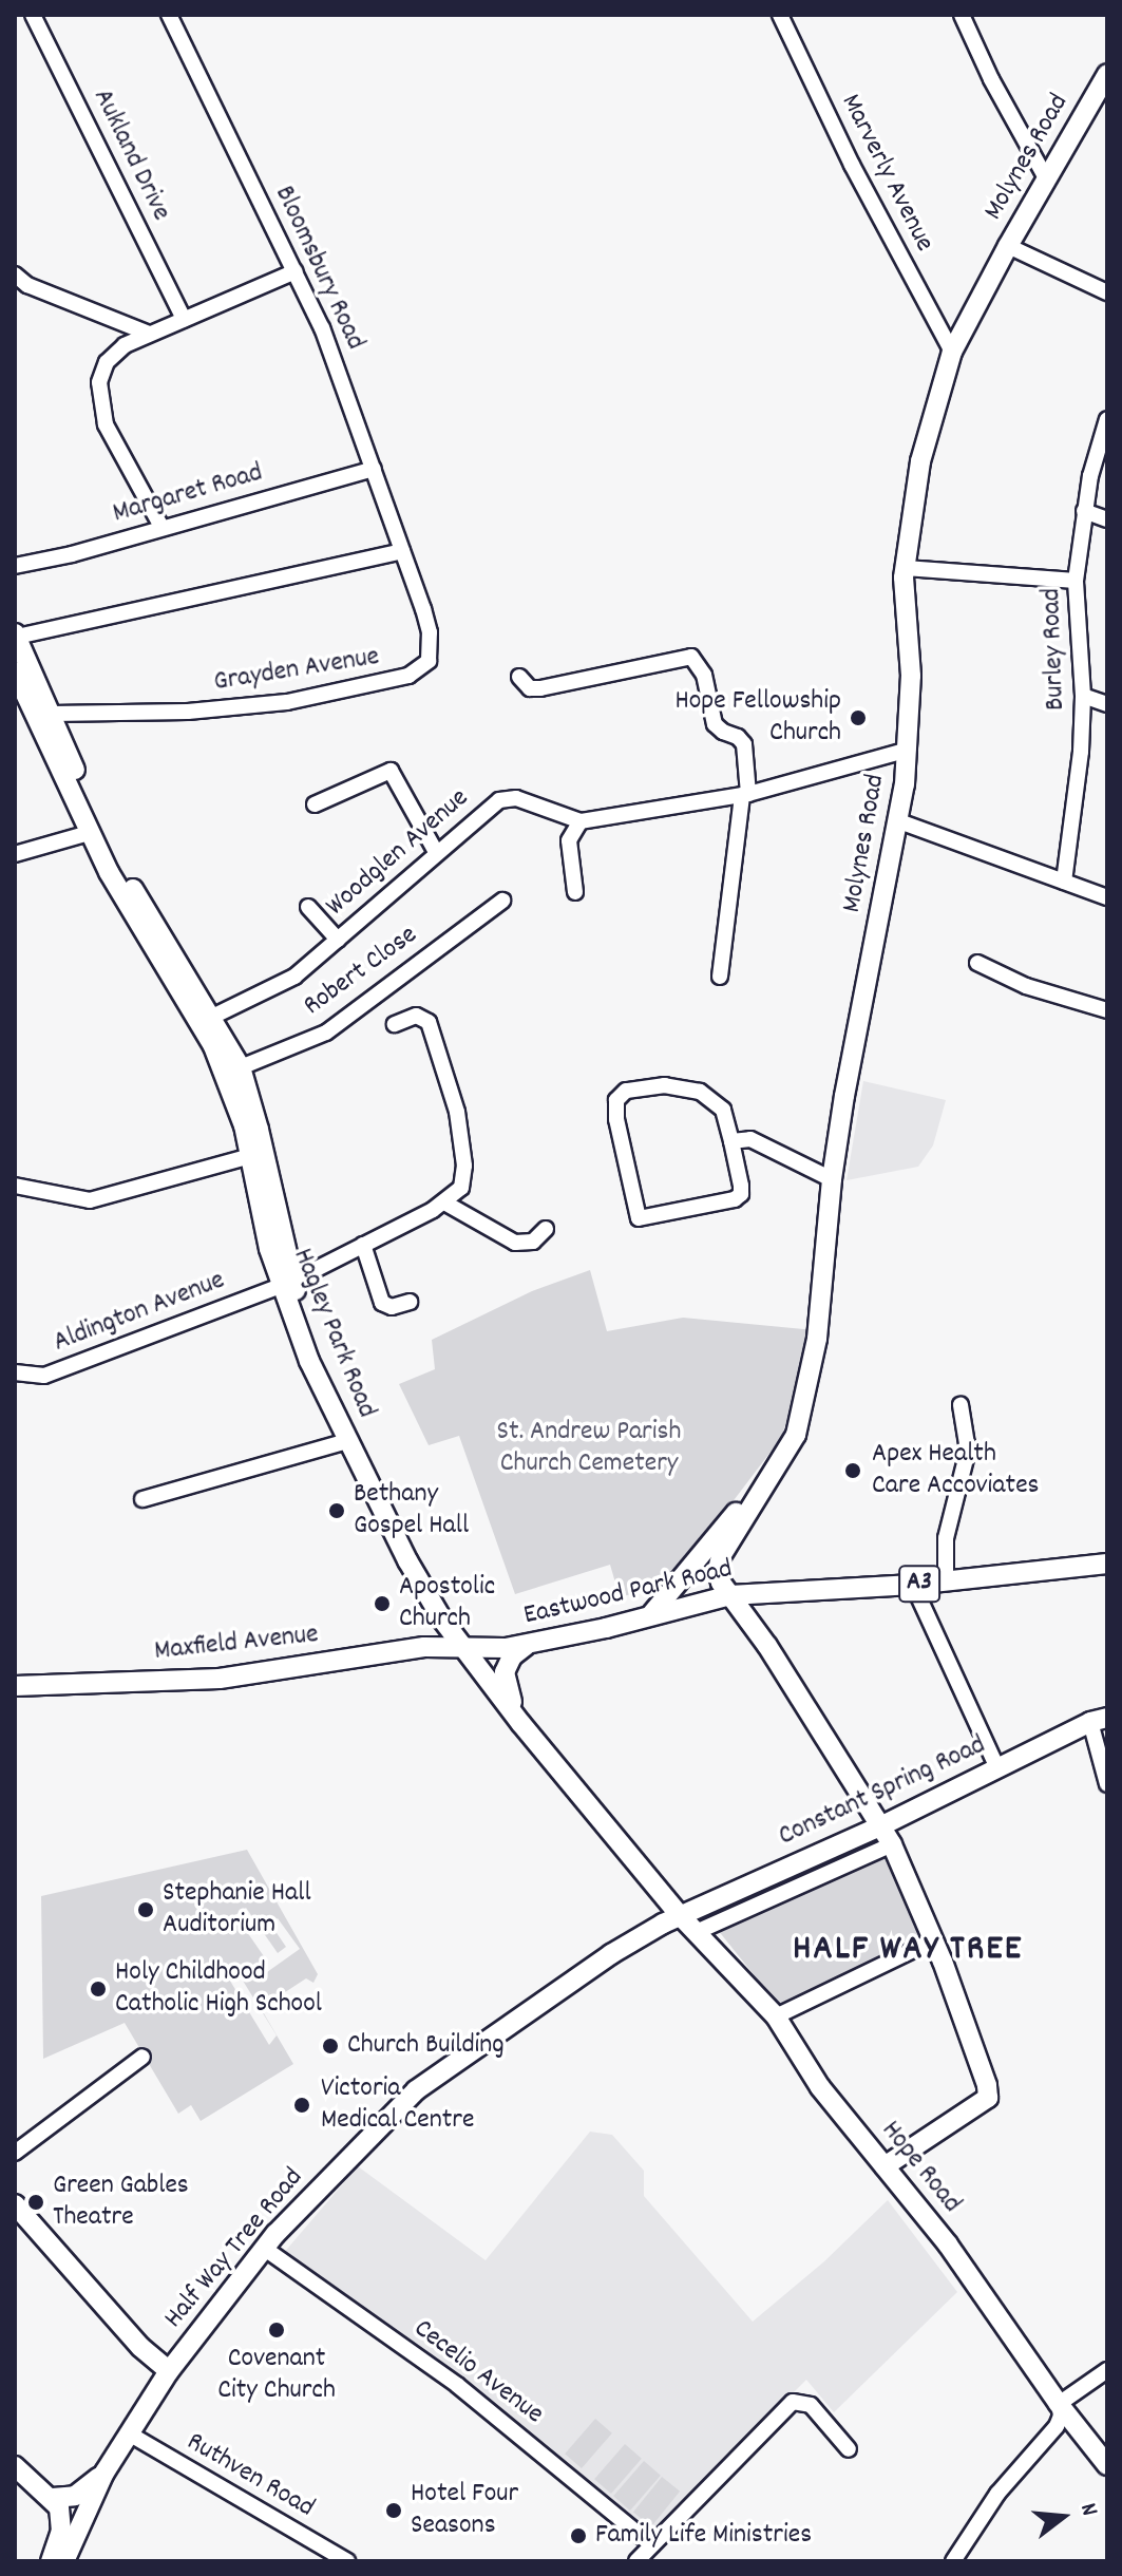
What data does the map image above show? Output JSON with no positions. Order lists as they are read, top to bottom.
{
  "streets": {
    "main road": [
      "Molynes Road",
      "Hagley Park Road",
      "A3",
      "Eastwood Park Road",
      "Maxfield Avenue",
      "Constant Spring Road",
      "Hope Road",
      "Half Way Tree Road"
    ],
    "street": [
      "Aukland Drive",
      "Marverly Avenue",
      "Bloomsbury Road",
      "Margaret Road",
      "Burley Road",
      "Grayden Avenue",
      "Woodglen Avenue",
      "Robert Close",
      "Aldington Avenue",
      "Cecelio Avenue",
      "Ruthven Road"
    ]
  },
  "crossings": [
    ["Molynes Road", "Marverly Avenue"],
    ["Molynes Road", "Woodglen Avenue"],
    ["Molynes Road", "Eastwood Park Road"],
    ["Bloomsbury Road", "Margaret Road"],
    ["Bloomsbury Road", "Grayden Avenue"],
    ["Grayden Avenue", "Hagley Park Road"],
    ["Woodglen Avenue", "Hagley Park Road"],
    ["Robert Close", "Hagley Park Road"],
    ["Aldington Avenue", "Hagley Park Road"],
    ["Hagley Park Road", "Eastwood Park Road"],
    ["Hagley Park Road", "Maxfield Avenue"],
    ["Hagley Park Road", "Constant Spring Road"],
    ["Hagley Park Road", "Hope Road"],
    ["Hagley Park Road", "Half Way Tree Road"],
    ["Eastwood Park Road", "Maxfield Avenue"],
    ["Constant Spring Road", "Hope Road"],
    ["Constant Spring Road", "Half Way Tree Road"],
    ["Hope Road", "Half Way Tree Road"],
    ["Half Way Tree Road", "Cecelio Avenue"],
    ["Half Way Tree Road", "Ruthven Road"]
  ],
  "districts": ["HALF WAY TREE"],
  "parks": ["St. Andrew Parish Church Cemetery"],
  "places": [
    "Hope Fellowship Church",
    "Apex Health Care Accoviates",
    "Bethany Gospel Hall",
    "Apostolic Church",
    "Stephanie Hall Auditorium",
    "Holy Childhood Catholic High School",
    "Church Building",
    "Victoria Medical Centre",
    "Green Gables Theatre",
    "Covenant City Church",
    "Hotel Four Seasons",
    "Family Life Ministries"
  ],
  "north": "right"
}
